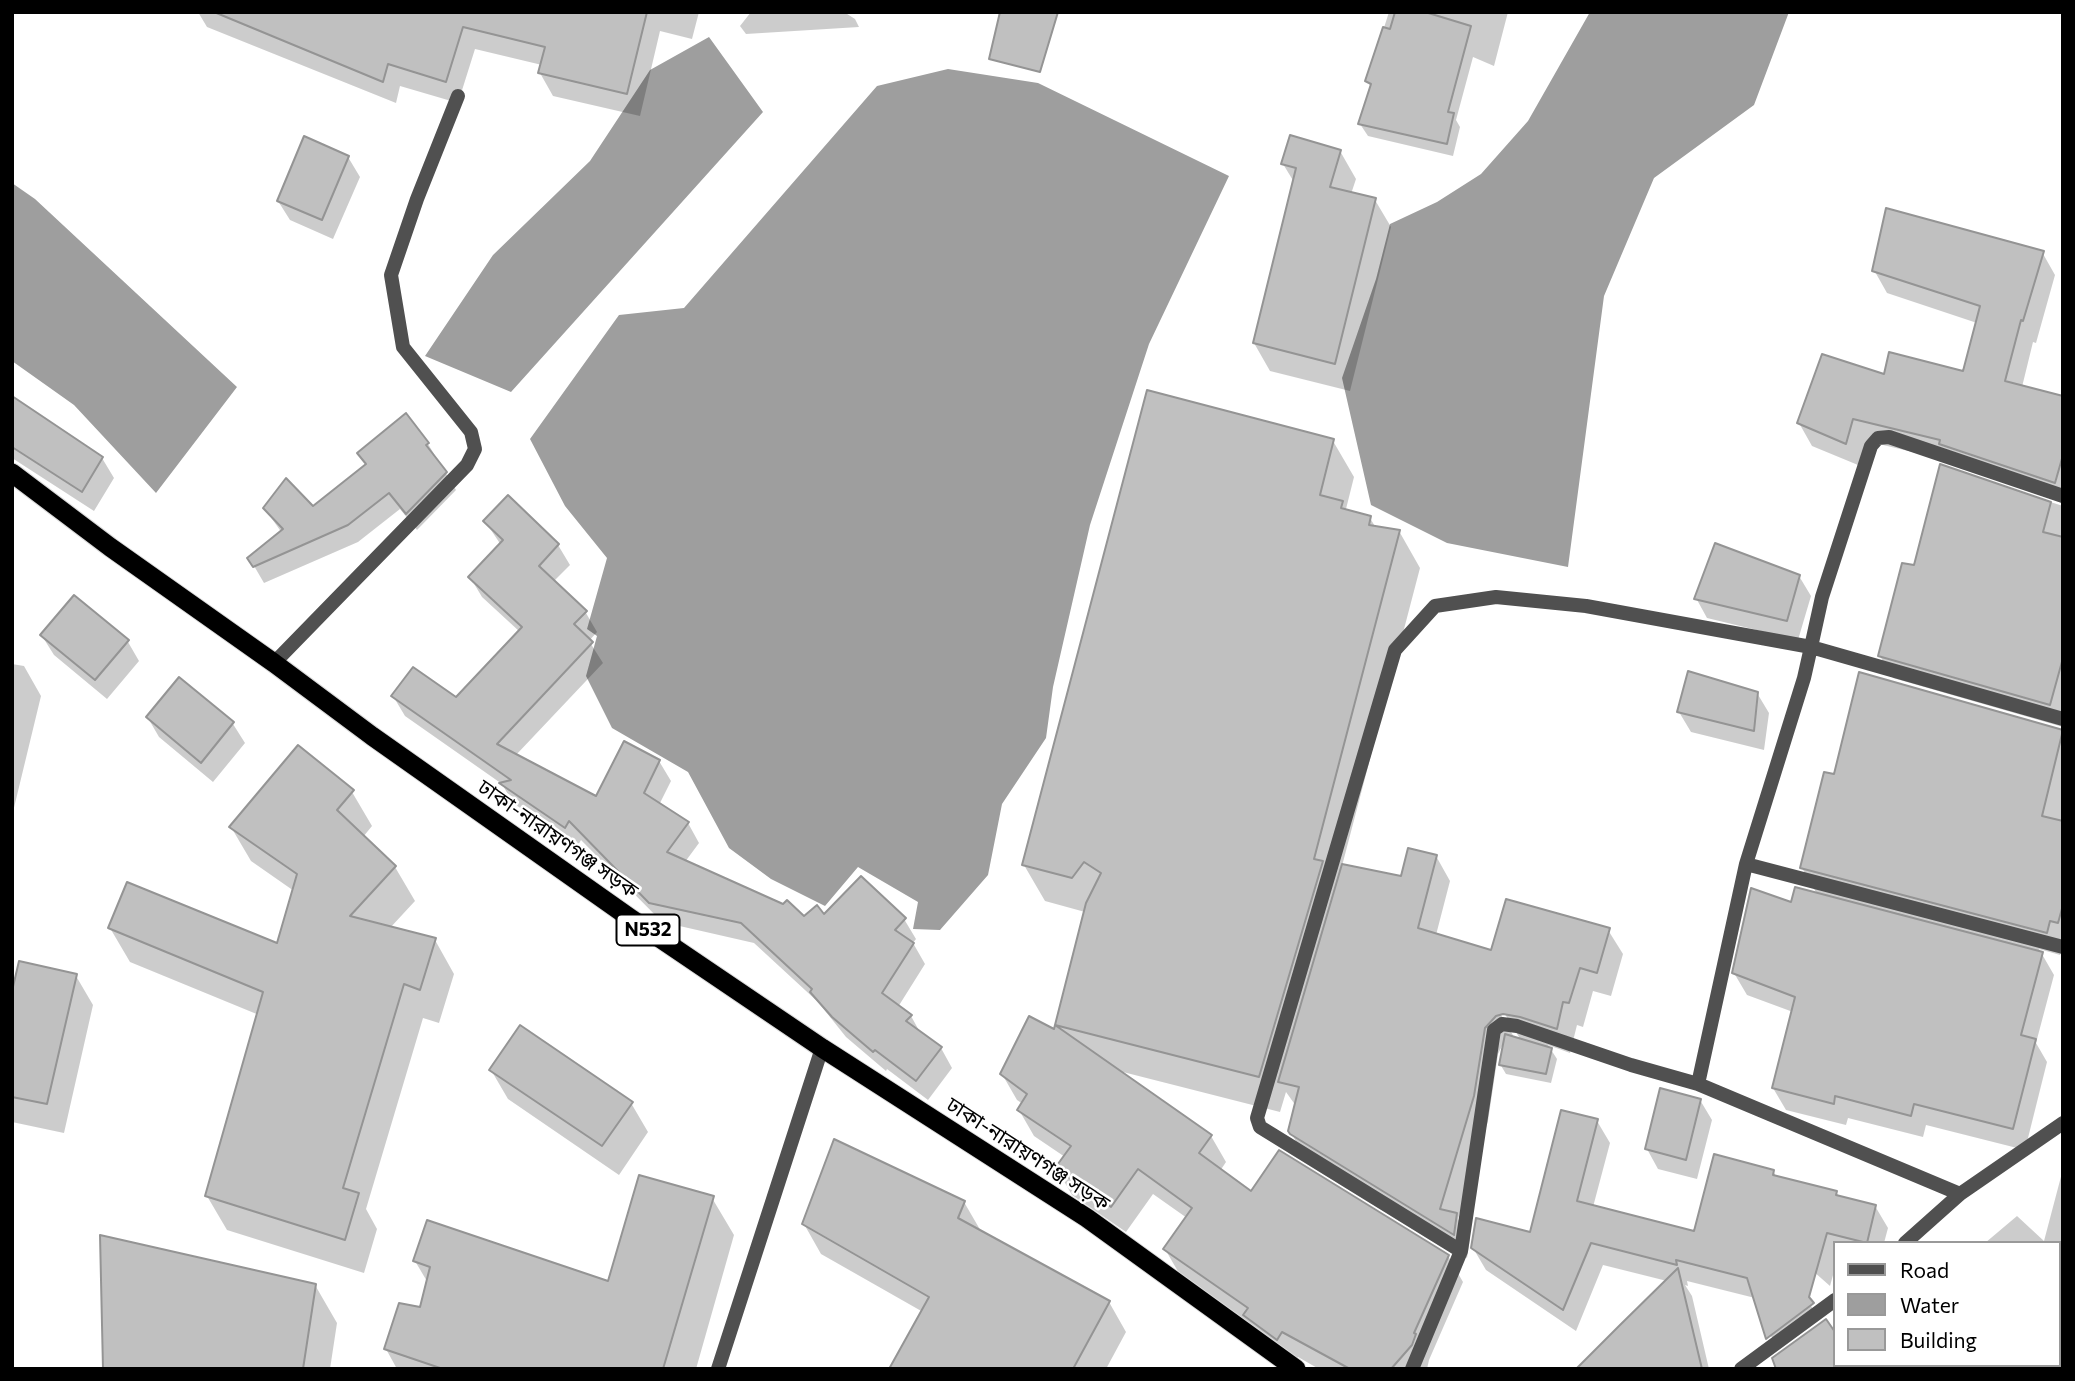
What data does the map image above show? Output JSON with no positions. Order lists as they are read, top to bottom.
{
  "streets": {
    "highway": ["ঢাকা-নারায়ণগঞ্জ সড়ক", "N532"]
  },
  "legend": ["Road", "Water", "Building"]
}
